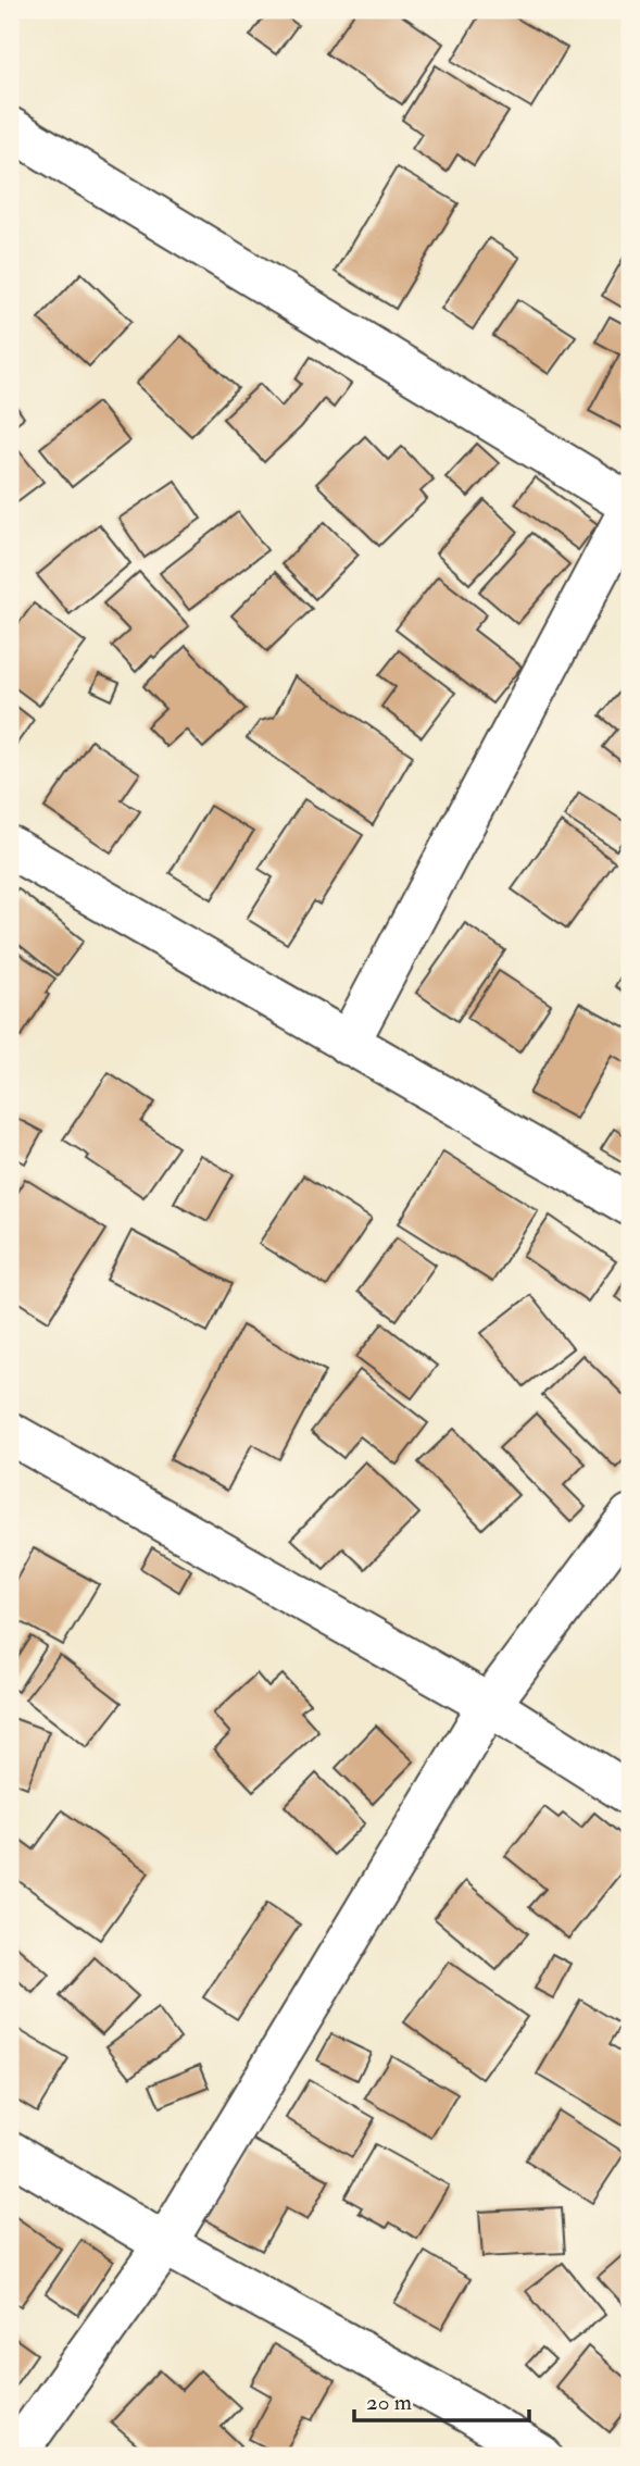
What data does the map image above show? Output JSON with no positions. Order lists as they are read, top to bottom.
{
  "scale_bar": "20 m"
}
